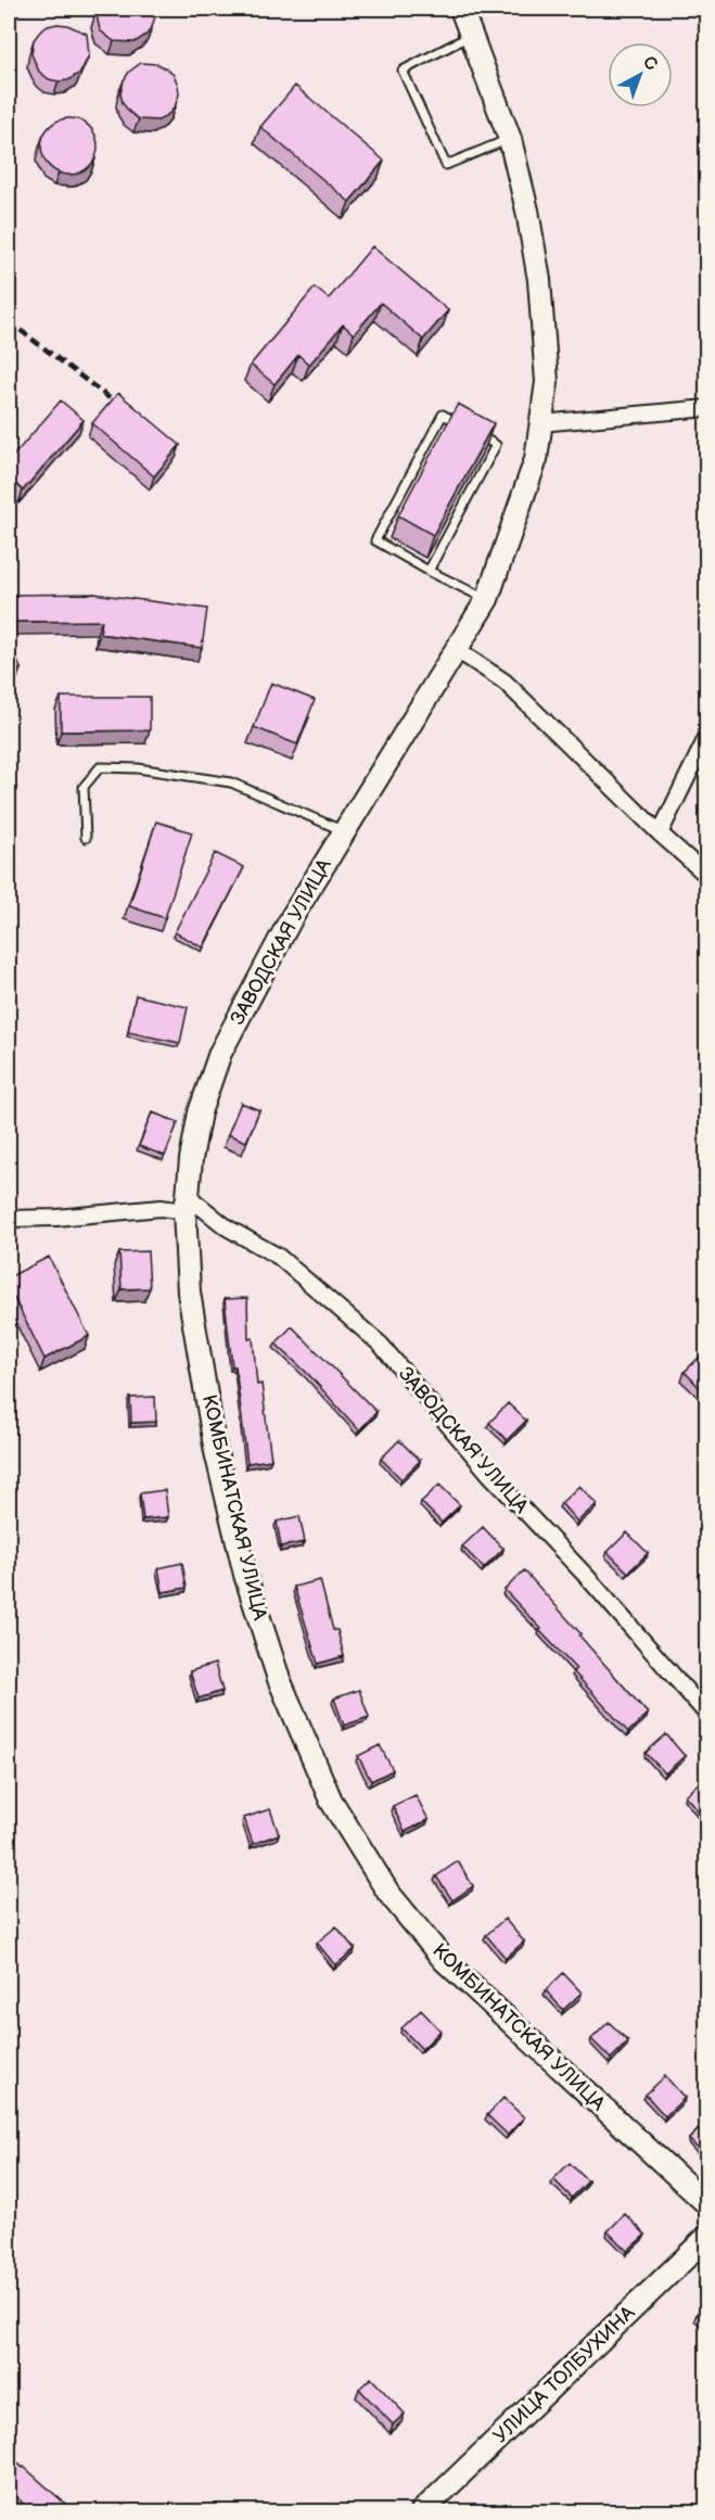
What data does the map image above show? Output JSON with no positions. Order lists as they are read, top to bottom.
{
  "streets": {
    "main road": ["ЗАВОДСКАЯ УЛИЦА", "КОМБИНАТСКАЯ УЛИЦА", "УЛИЦА ТОЛБУХИНА"]
  },
  "crossings": [
    ["ЗАВОДСКАЯ УЛИЦА", "КОМБИНАТСКАЯ УЛИЦА"]
  ],
  "north": "top right"
}
